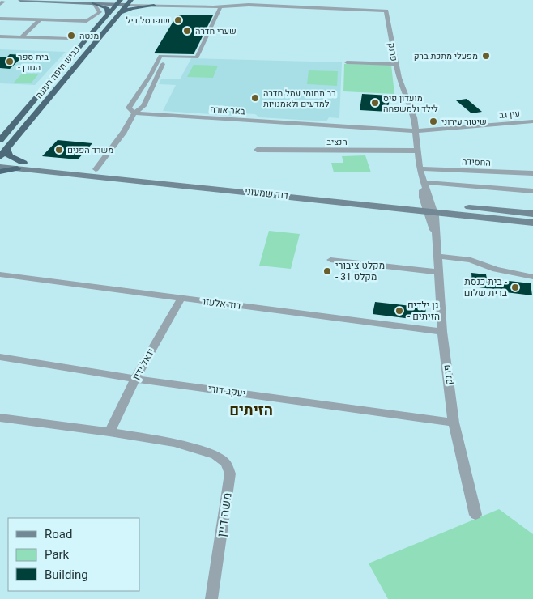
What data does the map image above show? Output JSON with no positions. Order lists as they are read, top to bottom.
{
  "streets": {
    "highway": ["כביש חיפה רעננה"],
    "main road": ["דוד שמעוני"],
    "street": [
      "פרנק",
      "באר אורה",
      "עין גב",
      "הנציב",
      "החסידה",
      "דוד אלעזר",
      "יגאל ידין",
      "יעקב דורי",
      "משה דיין"
    ]
  },
  "crossings": [
    ["פרנק", "באר אורה"],
    ["פרנק", "עין גב"],
    ["פרנק", "הנציב"],
    ["פרנק", "החסידה"],
    ["פרנק", "דוד שמעוני"],
    ["פרנק", "דוד אלעזר"],
    ["פרנק", "יעקב דורי"],
    ["כביש חיפה רעננה", "דוד שמעוני"],
    ["באר אורה", "עין גב"],
    ["דוד אלעזר", "יגאל ידין"],
    ["יגאל ידין", "יעקב דורי"],
    ["יגאל ידין", "משה דיין"]
  ],
  "districts": ["הזיתים"],
  "places": [
    "שופרסל דיל",
    "שערי חדרה",
    "מנטה",
    "מפעלי מתכת ברק",
    "בית ספר - הגורן",
    "רב תחומי עמל חדרה למדעים ולאמנויות",
    "מועדון פיס לילד ולמשפחה",
    "שיטור עירוני",
    "משרד הפנים",
    "מקלט ציבורי - מקלט 31",
    "בית כנסת - ברית שלום",
    "גן ילדים - הזיתים"
  ],
  "legend": ["Road", "Park", "Building"]
}
